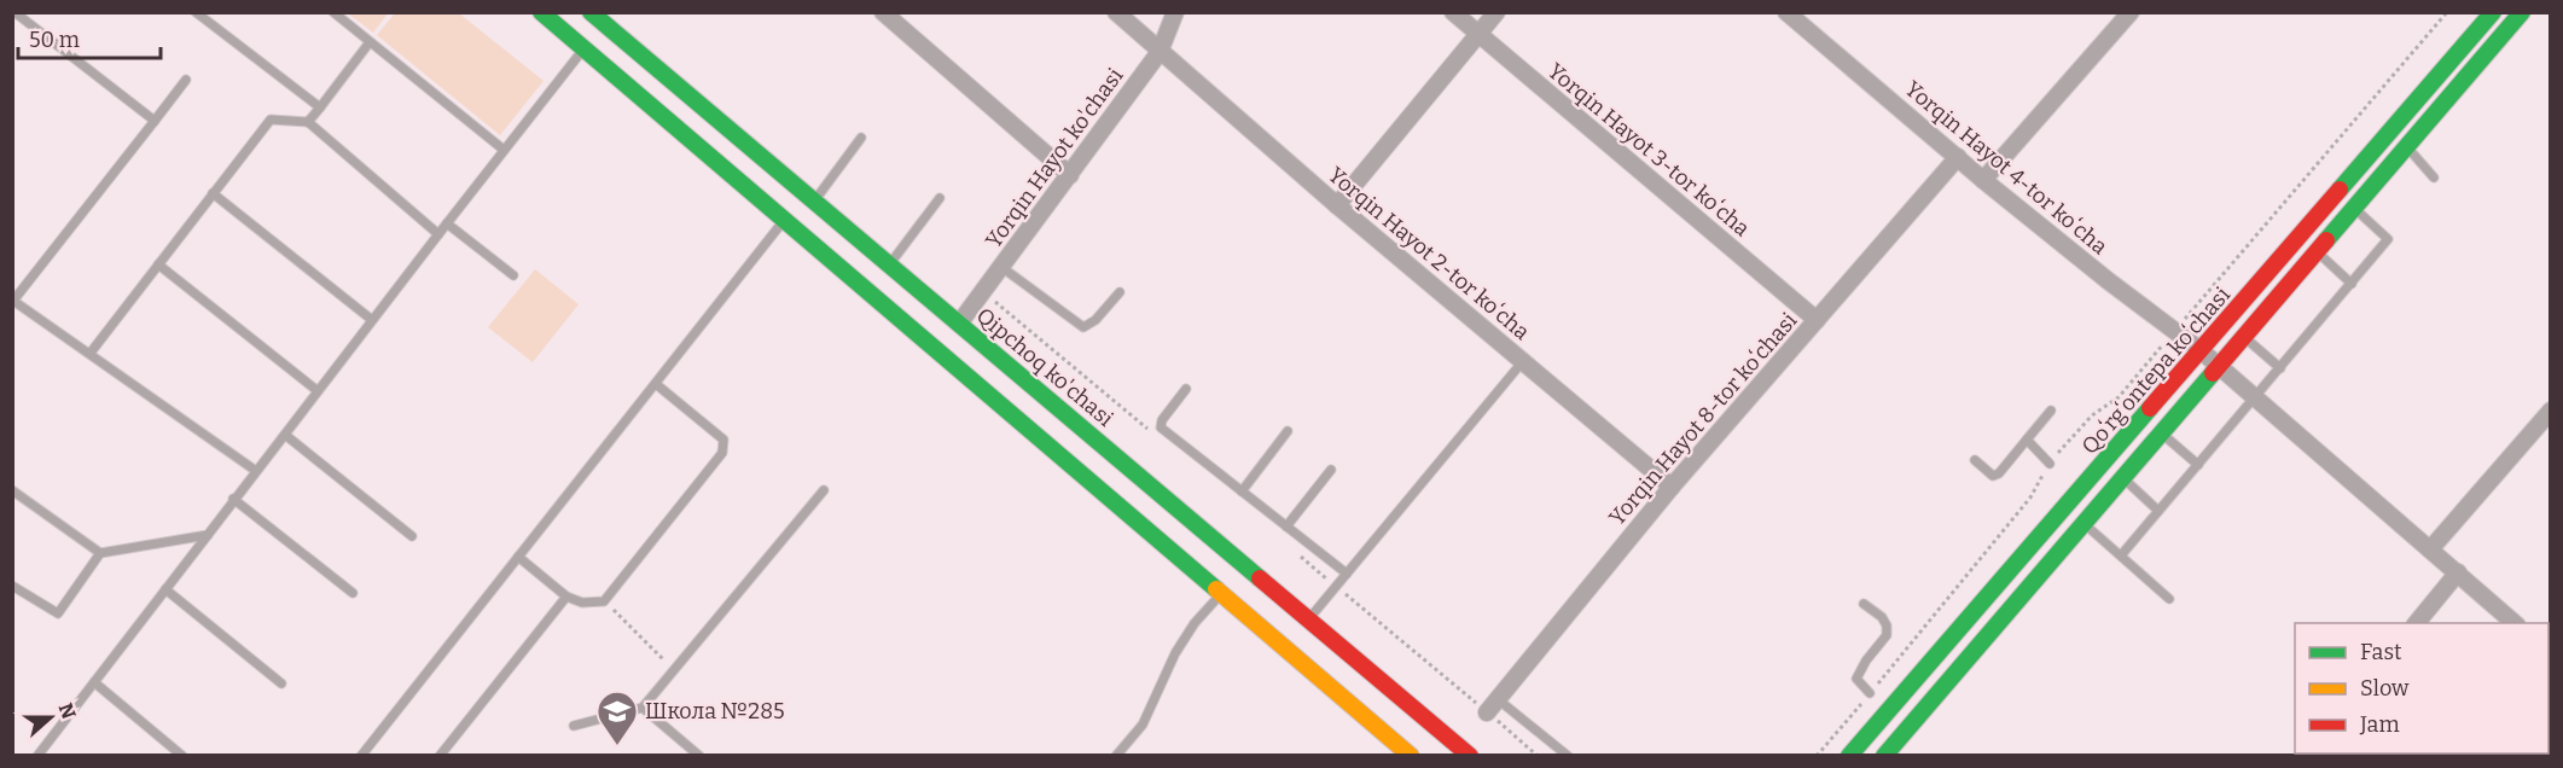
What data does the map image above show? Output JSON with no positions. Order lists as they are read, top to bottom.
{
  "streets": {
    "main road": ["Qipchoq ko'chasi", "Qoʻrgʻontepa koʻchasi"],
    "street": [
      "Yorqin Hayot 3-tor koʻcha",
      "Yorqin Hayot ko'chasi",
      "Yorqin Hayot 4-tor koʻcha",
      "Yorqin Hayot 2-tor koʻcha",
      "Yorqin Hayot 8-tor koʻchasi"
    ]
  },
  "crossings": [
    ["Yorqin Hayot 3-tor koʻcha", "Yorqin Hayot 8-tor koʻchasi"],
    ["Yorqin Hayot ko'chasi", "Yorqin Hayot 2-tor koʻcha"],
    ["Yorqin Hayot ko'chasi", "Qipchoq ko'chasi"],
    ["Yorqin Hayot 4-tor koʻcha", "Qoʻrgʻontepa koʻchasi"],
    ["Yorqin Hayot 4-tor koʻcha", "Yorqin Hayot 8-tor koʻchasi"],
    ["Yorqin Hayot 2-tor koʻcha", "Yorqin Hayot 8-tor koʻchasi"]
  ],
  "places": {
    "school or university": ["Школа №285"]
  },
  "legend": ["Fast", "Slow", "Jam"],
  "scale_bar": "50 m",
  "north": "right"
}
